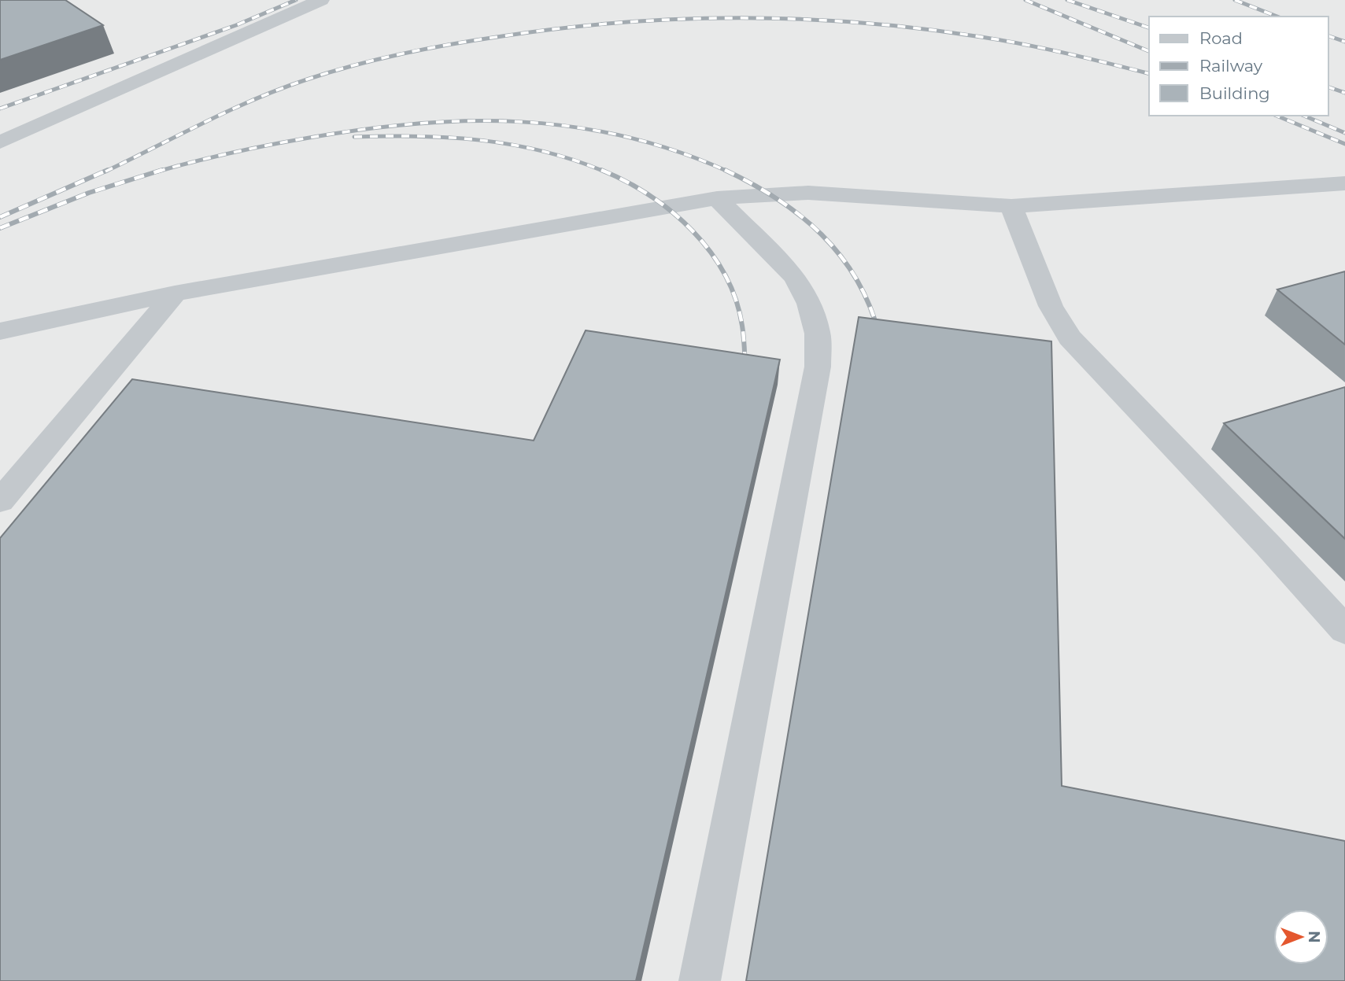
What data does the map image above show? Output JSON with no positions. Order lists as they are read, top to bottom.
{
  "legend": ["Road", "Railway", "Building"],
  "north": "right"
}
